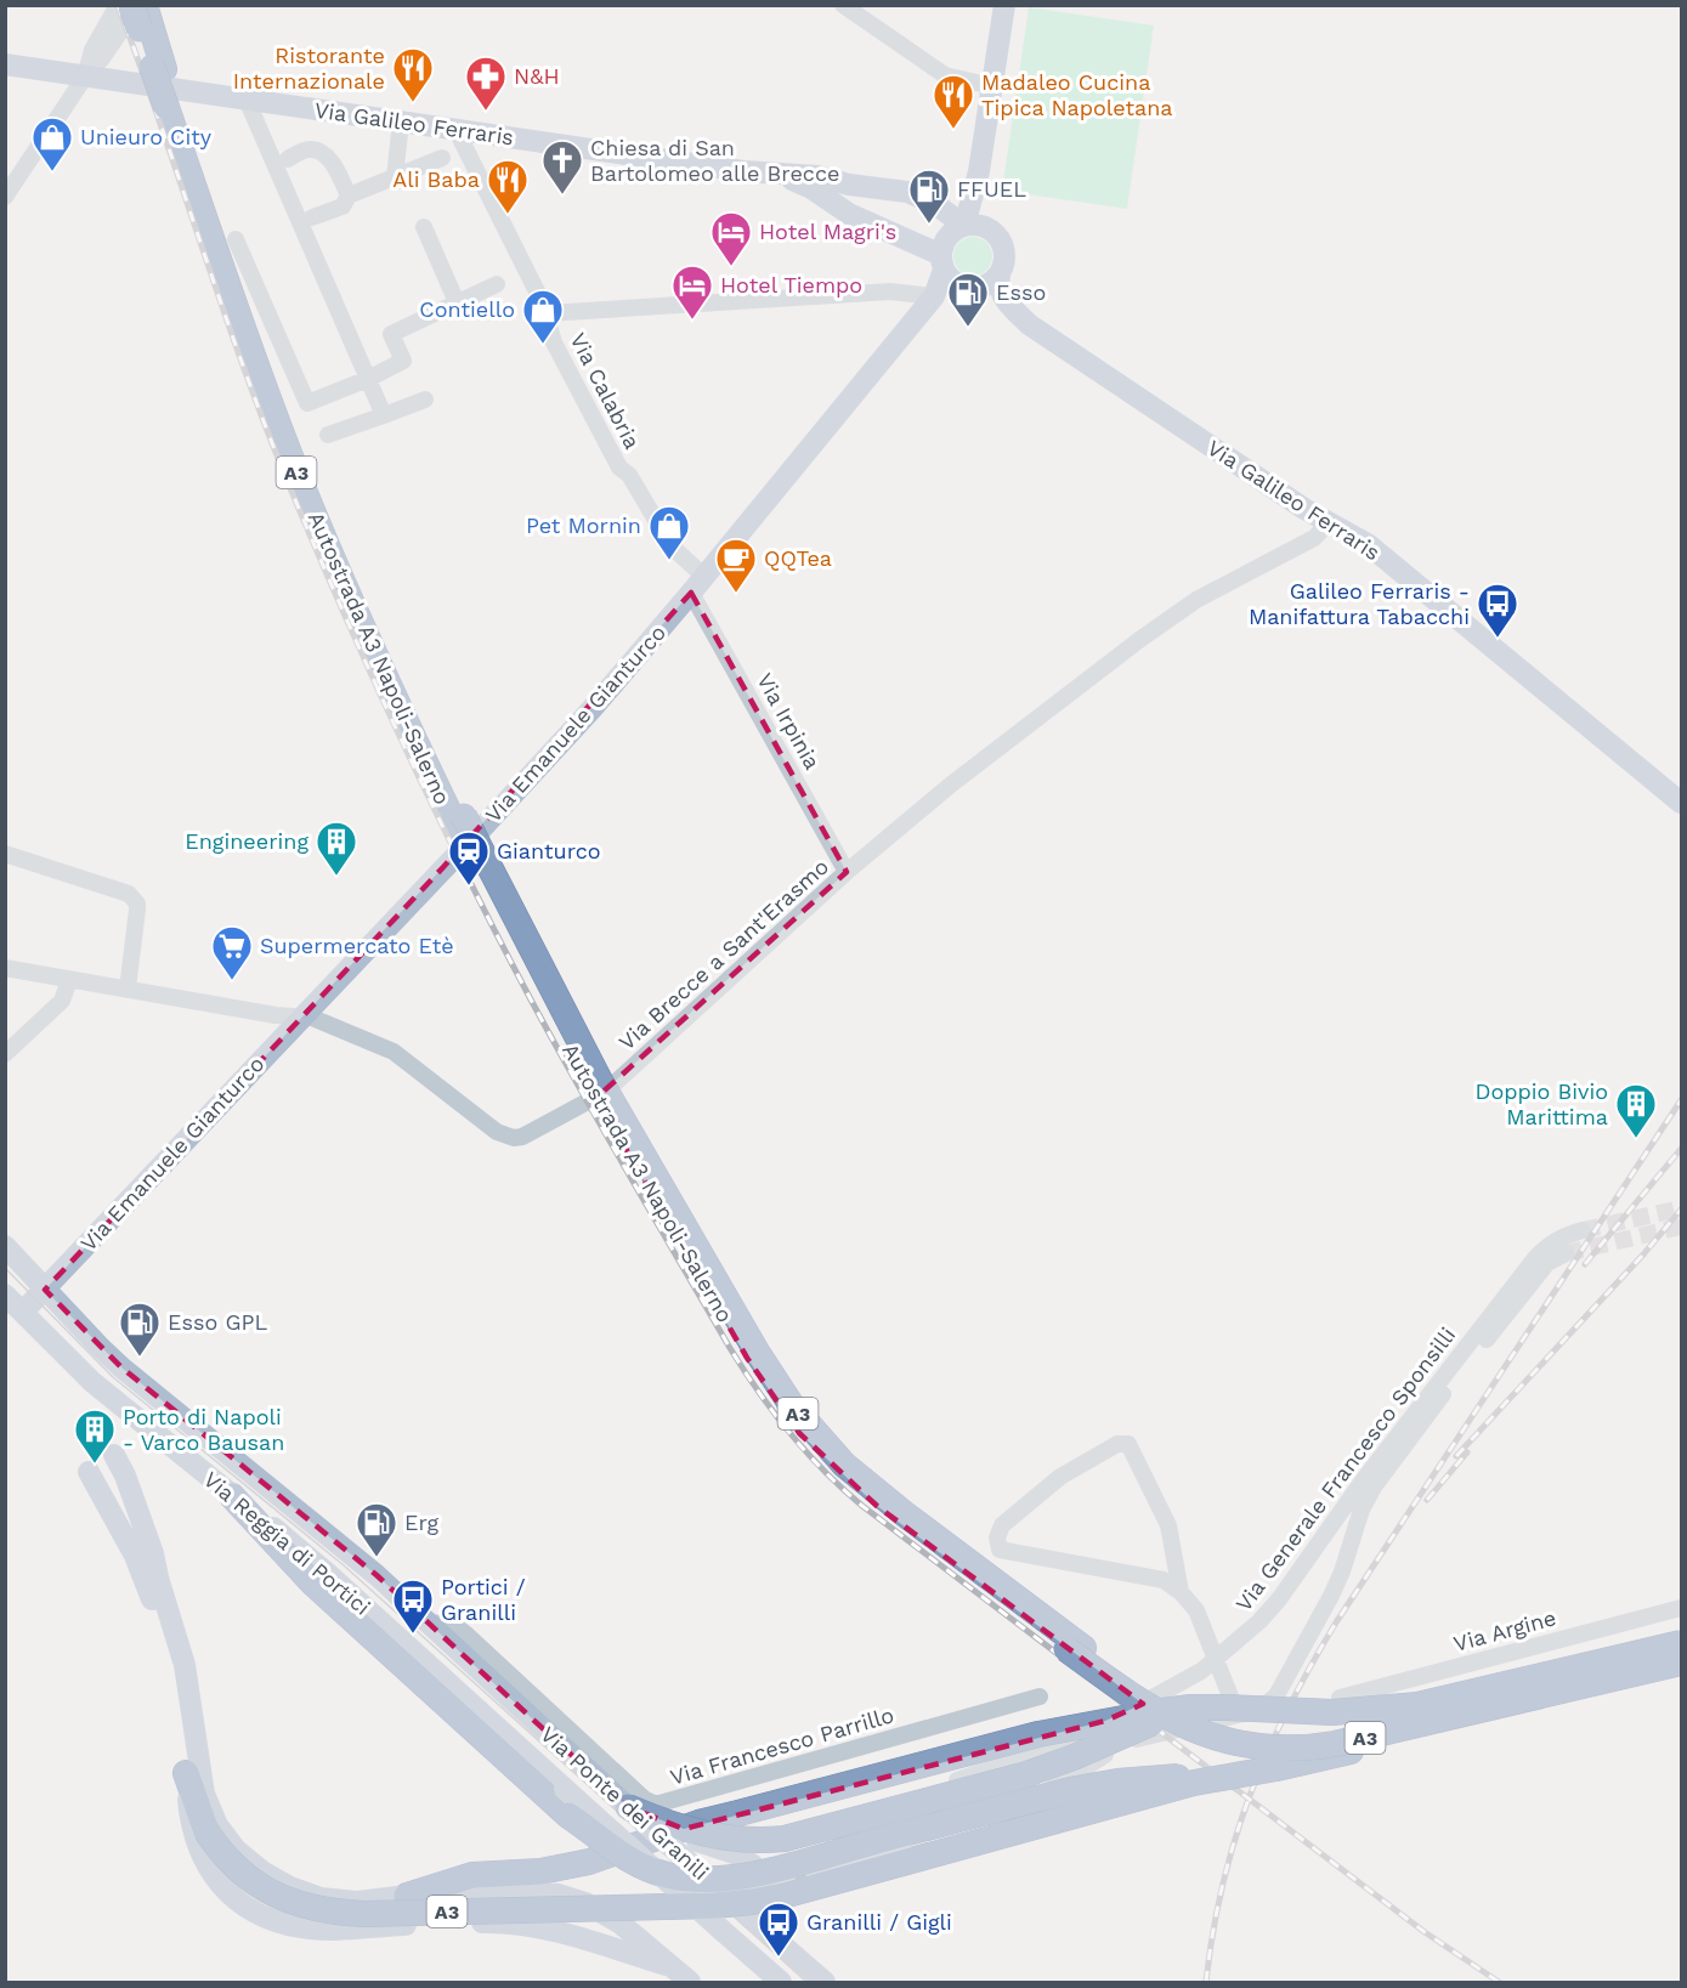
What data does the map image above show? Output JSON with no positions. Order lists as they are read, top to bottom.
{
  "streets": {
    "highway": ["A3", "Autostrada A3 Napoli-Salerno"],
    "main road": [
      "Via Galileo Ferraris",
      "Via Emanuele Gianturco",
      "Via Reggia di Portici",
      "Via Ponte dei Granili"
    ],
    "street": [
      "Via Calabria",
      "Via Irpinia",
      "Via Brecce a Sant'Erasmo",
      "Via Generale Francesco Sponsilli",
      "Via Argine",
      "Via Francesco Parrillo"
    ]
  },
  "crossings": [
    ["Via Galileo Ferraris", "Via Calabria"],
    ["Via Galileo Ferraris", "Via Emanuele Gianturco"],
    ["Via Galileo Ferraris", "Via Brecce a Sant'Erasmo"],
    ["Via Calabria", "Via Irpinia"],
    ["Via Calabria", "Via Emanuele Gianturco"],
    ["A3", "Via Generale Francesco Sponsilli"],
    ["A3", "Via Reggia di Portici"],
    ["A3", "Via Ponte dei Granili"],
    ["Via Irpinia", "Via Emanuele Gianturco"],
    ["Via Irpinia", "Via Brecce a Sant'Erasmo"],
    ["Via Emanuele Gianturco", "Via Brecce a Sant'Erasmo"],
    ["Via Emanuele Gianturco", "Via Reggia di Portici"],
    ["Via Reggia di Portici", "Via Francesco Parrillo"],
    ["Via Reggia di Portici", "Via Ponte dei Granili"],
    ["Via Francesco Parrillo", "Via Ponte dei Granili"]
  ],
  "places": {
    "restaurant": ["Ristorante Internazionale", "Madaleo Cucina Tipica Napoletana", "Ali Baba"],
    "pharmacy": ["N&H"],
    "shop": ["Unieuro City", "Contiello", "Pet Mornin"],
    "church": ["Chiesa di San Bartolomeo alle Brecce"],
    "fuel station": [
      "FFUEL",
      "Esso",
      "Esso GPL",
      "Erg"
    ],
    "hotel": ["Hotel Magri's", "Hotel Tiempo"],
    "cafe": ["QQTea"],
    "bus stop": ["Galileo Ferraris - Manifattura Tabacchi", "Portici / Granilli", "Granilli / Gigli"],
    "building": ["Engineering", "Doppio Bivio Marittima", "Porto di Napoli - Varco Bausan"],
    "station": ["Gianturco"],
    "supermarket": ["Supermercato Etè"]
  }
}
